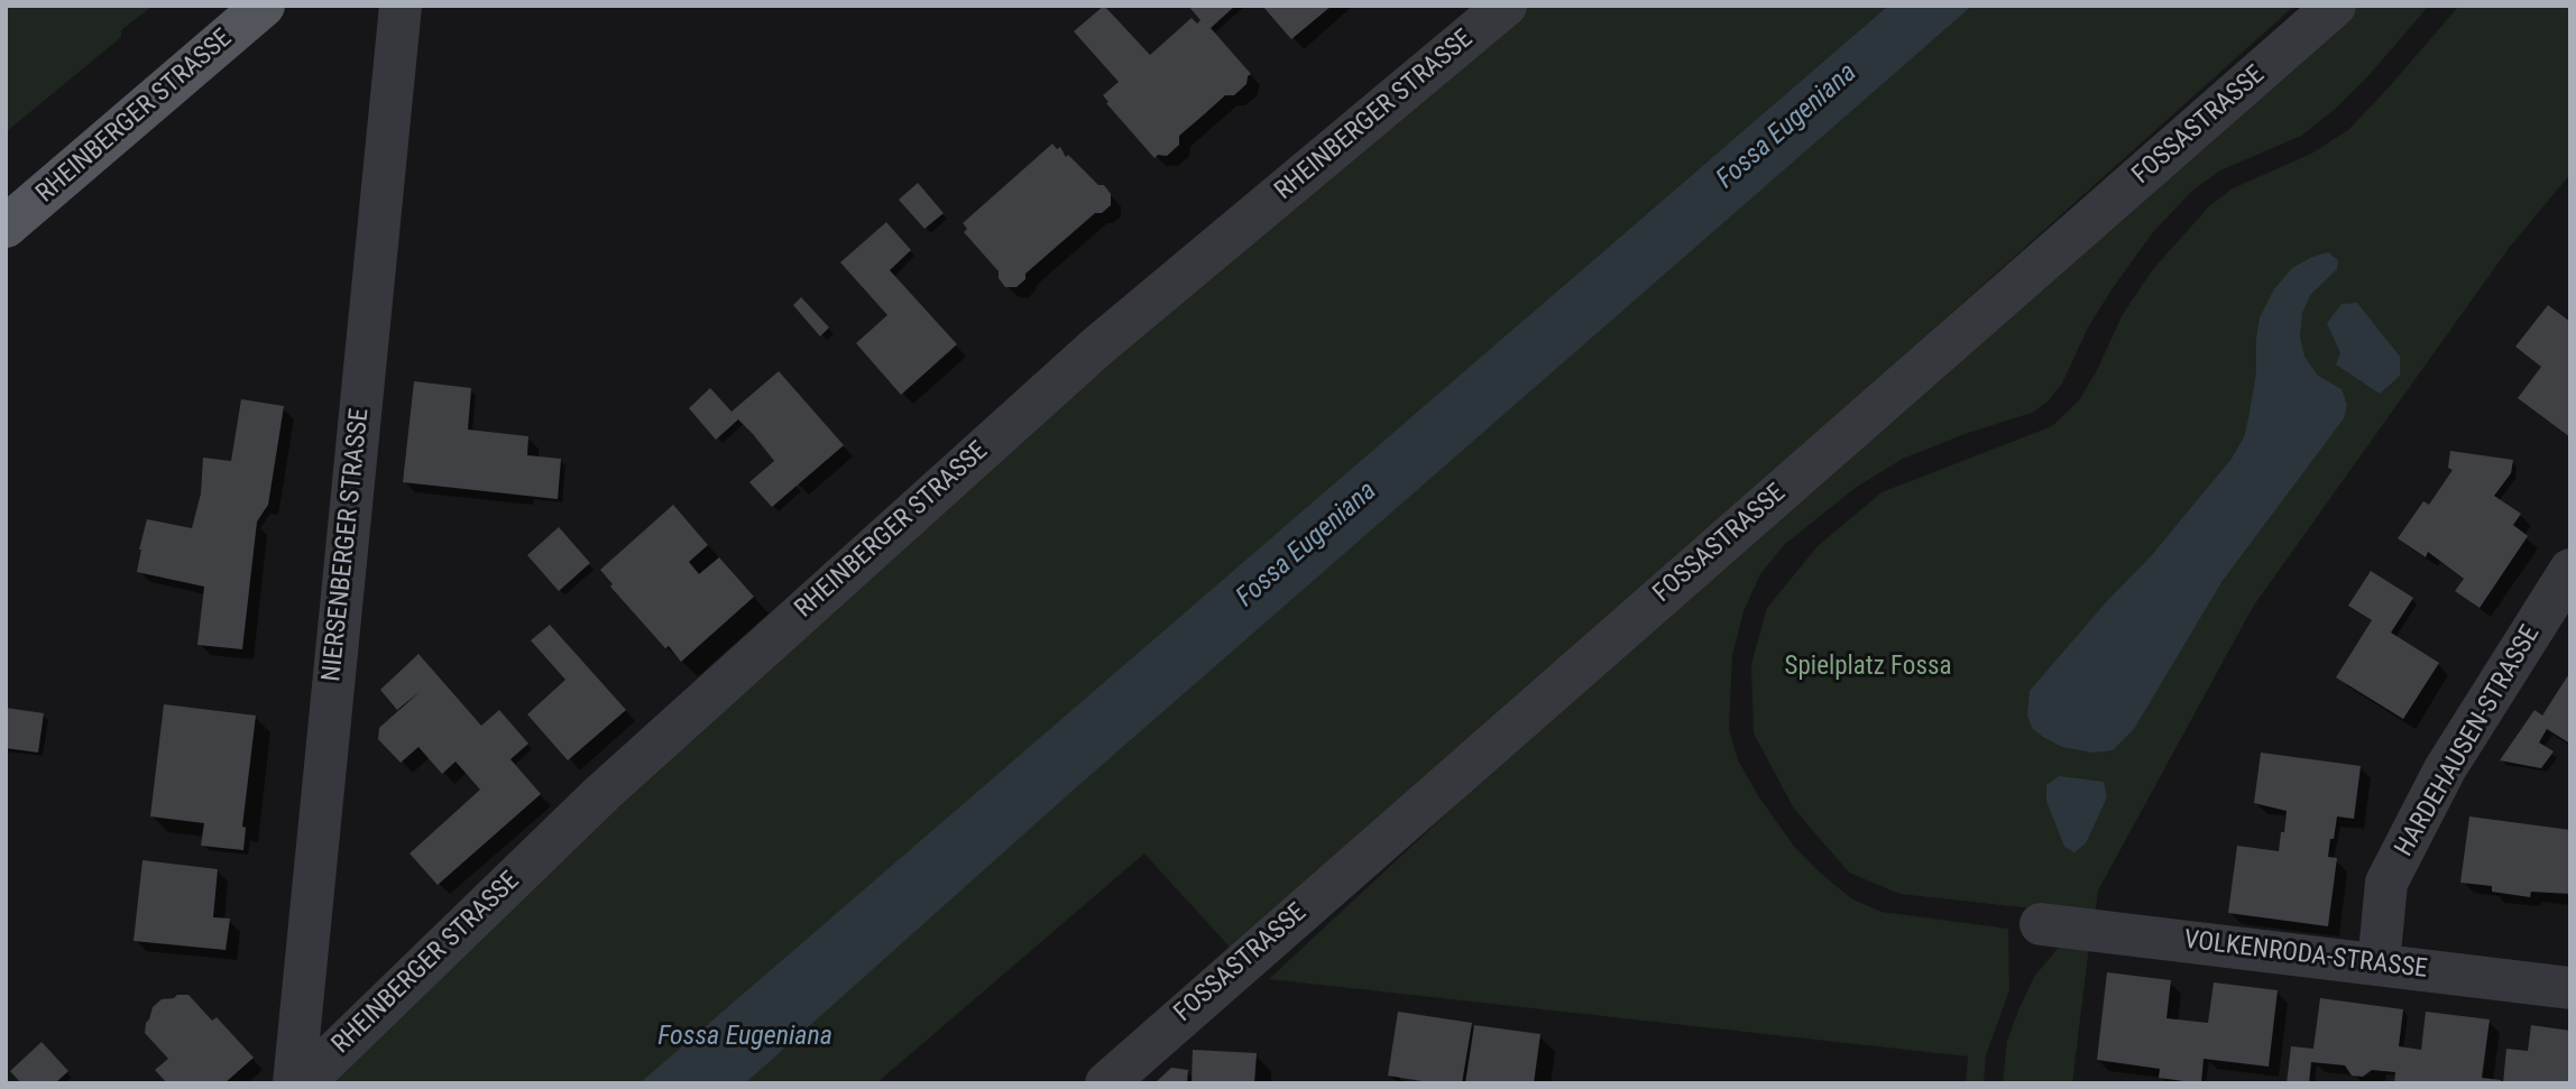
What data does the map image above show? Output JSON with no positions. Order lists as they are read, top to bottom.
{
  "streets": {
    "main road": ["RHEINBERGER STRASSE"],
    "street": [
      "FOSSASTRASSE",
      "NIERSENBERGER STRASSE",
      "HARDEHAUSEN-STRASSE",
      "VOLKENRODA-STRASSE"
    ]
  },
  "crossings": [
    ["HARDEHAUSEN-STRASSE", "VOLKENRODA-STRASSE"]
  ],
  "water": ["Fossa Eugeniana"],
  "parks": ["Spielplatz Fossa"]
}
